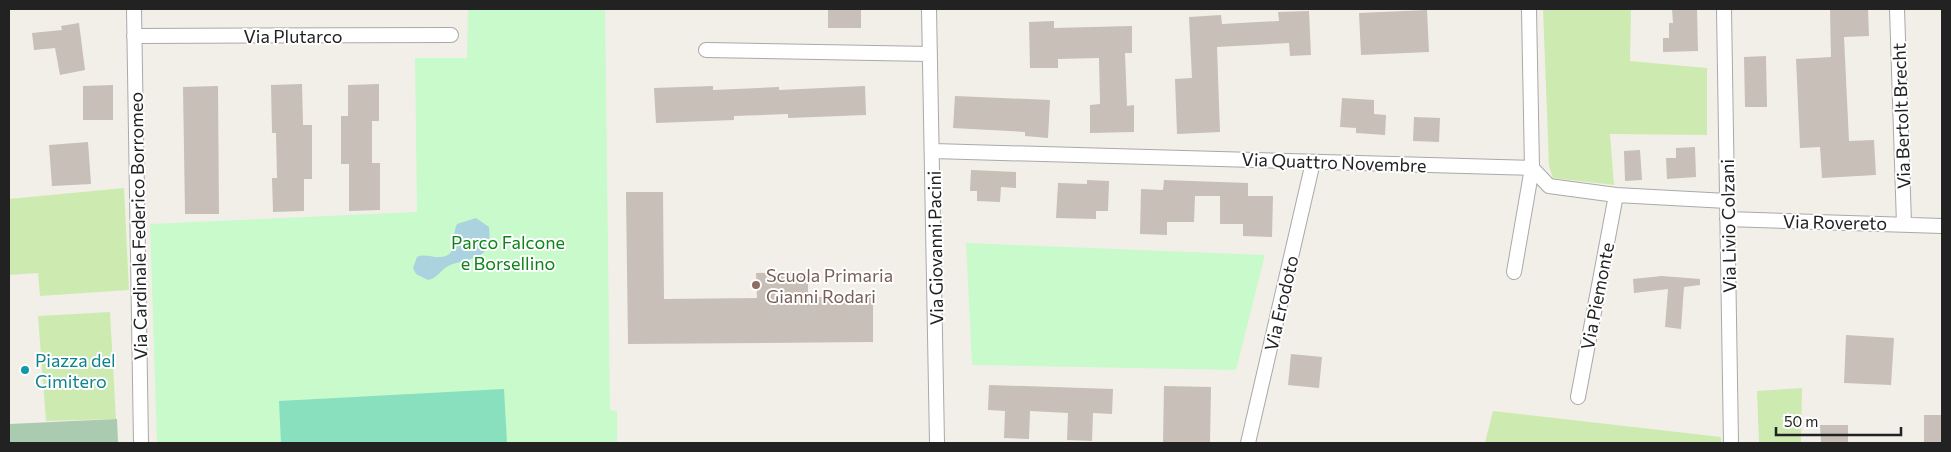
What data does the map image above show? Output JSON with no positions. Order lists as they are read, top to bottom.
{
  "streets": {
    "street": [
      "Via Plutarco",
      "Via Bertolt Brecht",
      "Via Quattro Novembre",
      "Via Rovereto",
      "Via Cardinale Federico Borromeo",
      "Via Livio Colzani",
      "Via Giovanni Pacini",
      "Via Piemonte",
      "Via Erodoto"
    ]
  },
  "crossings": [
    ["Via Plutarco", "Via Cardinale Federico Borromeo"],
    ["Via Bertolt Brecht", "Via Rovereto"],
    ["Via Quattro Novembre", "Via Giovanni Pacini"],
    ["Via Quattro Novembre", "Via Erodoto"],
    ["Via Rovereto", "Via Livio Colzani"]
  ],
  "parks": ["Parco Falcone e Borsellino"],
  "places": ["Scuola Primaria Gianni Rodari", "Piazza del Cimitero"],
  "scale_bar": "50 m"
}
